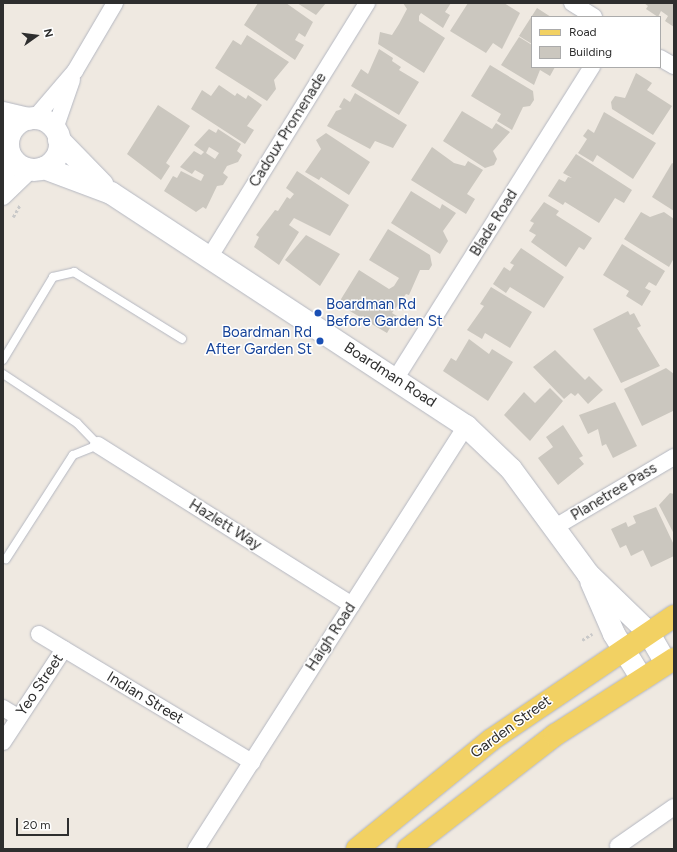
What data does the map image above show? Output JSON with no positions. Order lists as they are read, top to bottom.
{
  "streets": {
    "main road": ["Garden Street"],
    "street": [
      "Cadoux Promenade",
      "Blade Road",
      "Boardman Road",
      "Planetree Pass",
      "Hazlett Way",
      "Haigh Road",
      "Yeo Street",
      "Indian Street"
    ]
  },
  "crossings": [
    ["Cadoux Promenade", "Boardman Road"],
    ["Blade Road", "Boardman Road"],
    ["Boardman Road", "Planetree Pass"],
    ["Boardman Road", "Haigh Road"],
    ["Boardman Road", "Garden Street"],
    ["Hazlett Way", "Haigh Road"],
    ["Haigh Road", "Indian Street"],
    ["Yeo Street", "Indian Street"]
  ],
  "places": ["Boardman Rd Before Garden St", "Boardman Rd After Garden St"],
  "legend": ["Road", "Building"],
  "scale_bar": "20 m",
  "north": "right"
}
